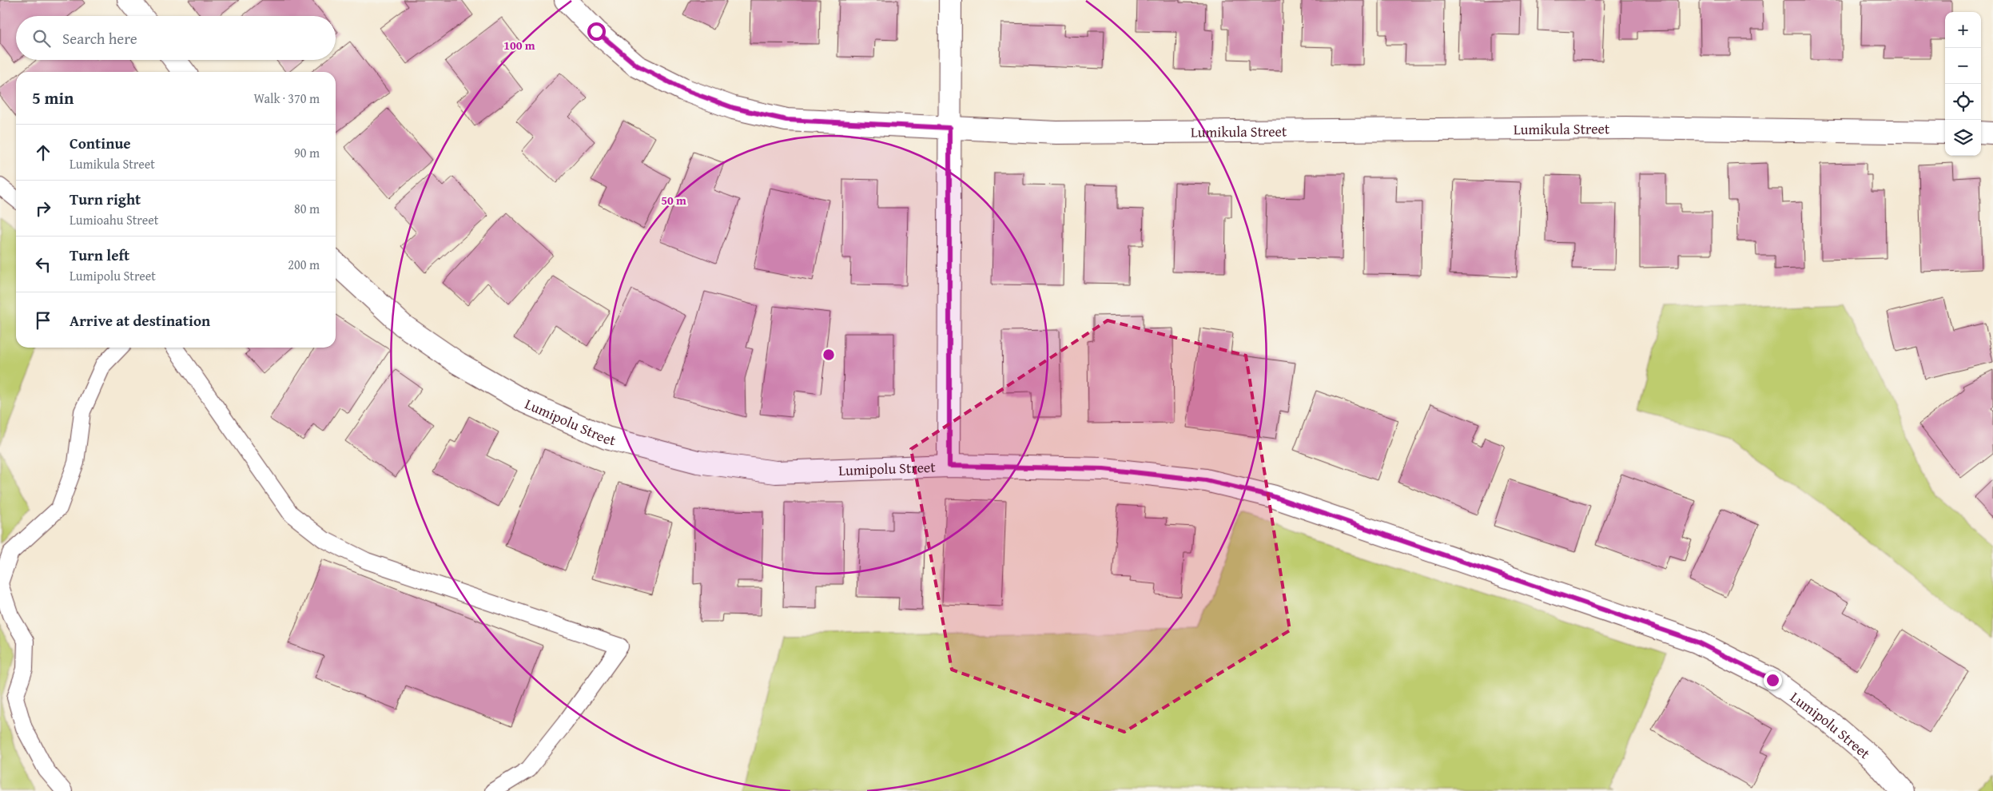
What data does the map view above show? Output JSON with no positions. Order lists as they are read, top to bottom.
{
  "streets": {
    "street": ["Lumikula Street", "Lumipolu Street"]
  },
  "page": {
    "map_buttons": ["+", "−"],
    "search": "Search here",
    "heading": ["5 min", "Walk · 370 m"],
    "list": [
      ["Continue", "Lumikula Street", "90 m"],
      ["Turn right", "Lumioahu Street", "80 m"],
      ["Turn left", "Lumipolu Street", "200 m"],
      "Arrive at destination"
    ]
  },
  "rings": ["100 m", "50 m"]
}
